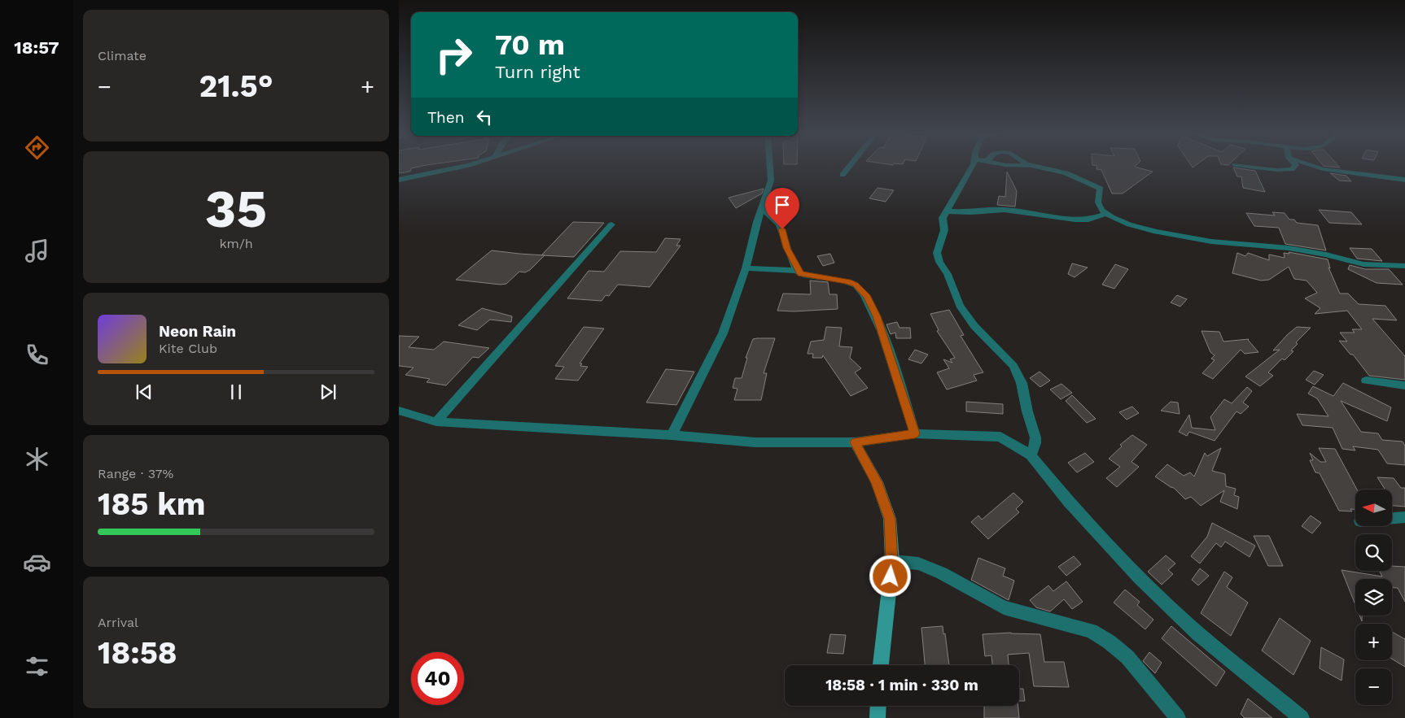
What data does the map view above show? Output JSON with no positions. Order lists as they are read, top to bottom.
{
  "north": "left",
  "page": {
    "tabs": "18:57",
    "tile": [
      "Climate",
      ["35", "km/h"],
      ["Range · 37%", "185 km"],
      ["Arrival", "18:58"]
    ],
    "turn": ["70 m", "Turn right"],
    "heat": ["−", "21.5°", "+"],
    "then": "Then",
    "song": ["Neon Rain", "Kite Club"],
    "map_buttons": ["+", "−"],
    "limit": "40",
    "trip": "18:58 · 1 min · 330 m"
  }
}
